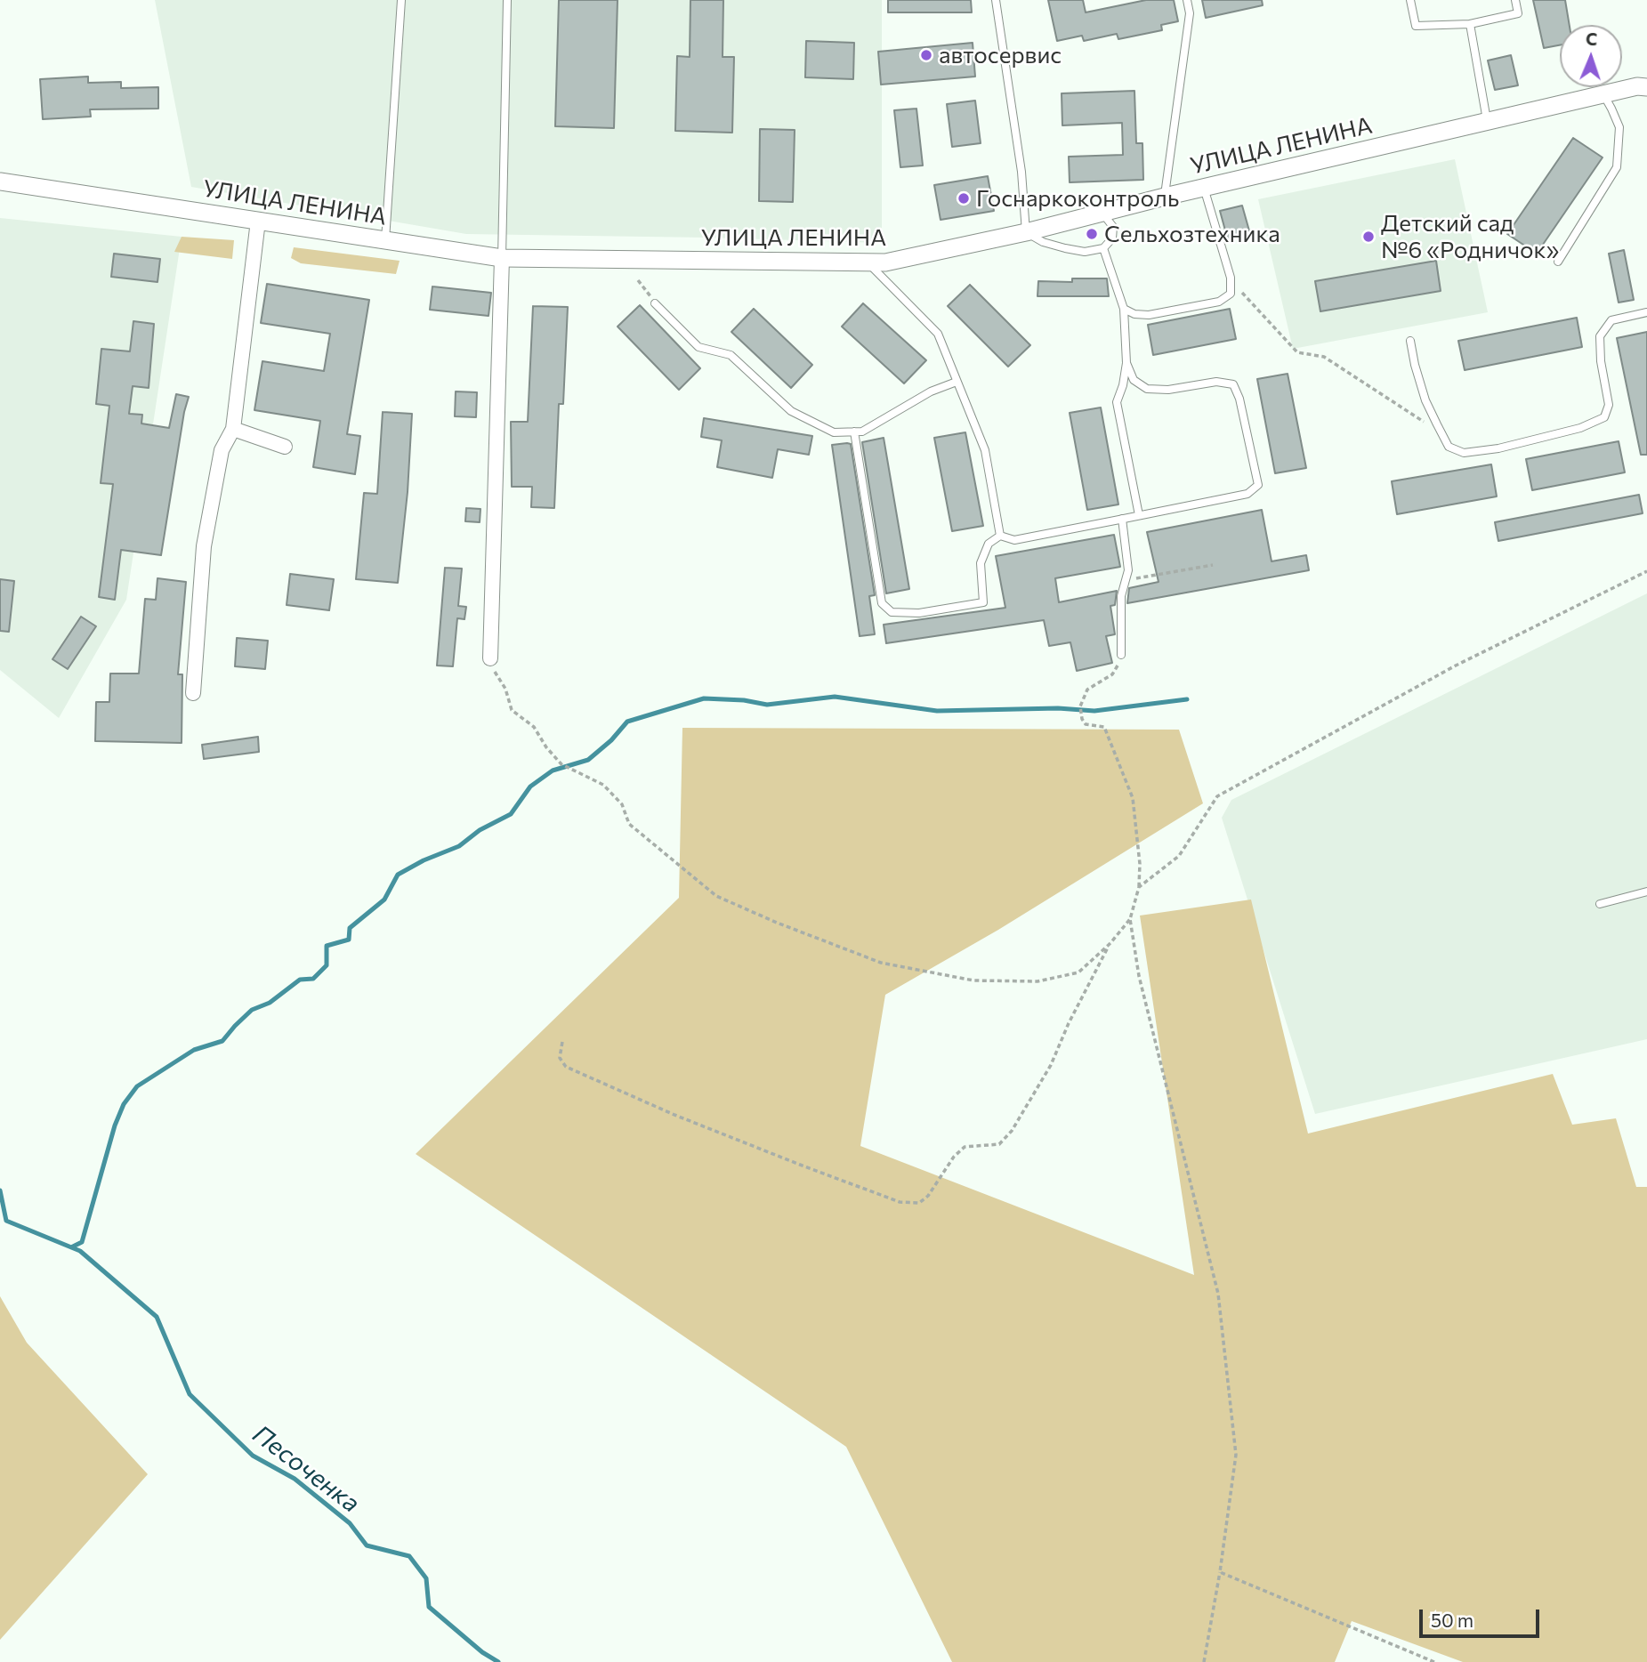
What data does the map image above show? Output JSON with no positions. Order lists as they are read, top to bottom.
{
  "streets": {
    "street": ["УЛИЦА ЛЕНИНА"]
  },
  "water": ["Песоченка"],
  "places": [
    "автосервис",
    "Госнаркоконтроль",
    "Сельхозтехника",
    "Детский сад №6 «Родничок»"
  ],
  "scale_bar": "50 m",
  "north": "top"
}
